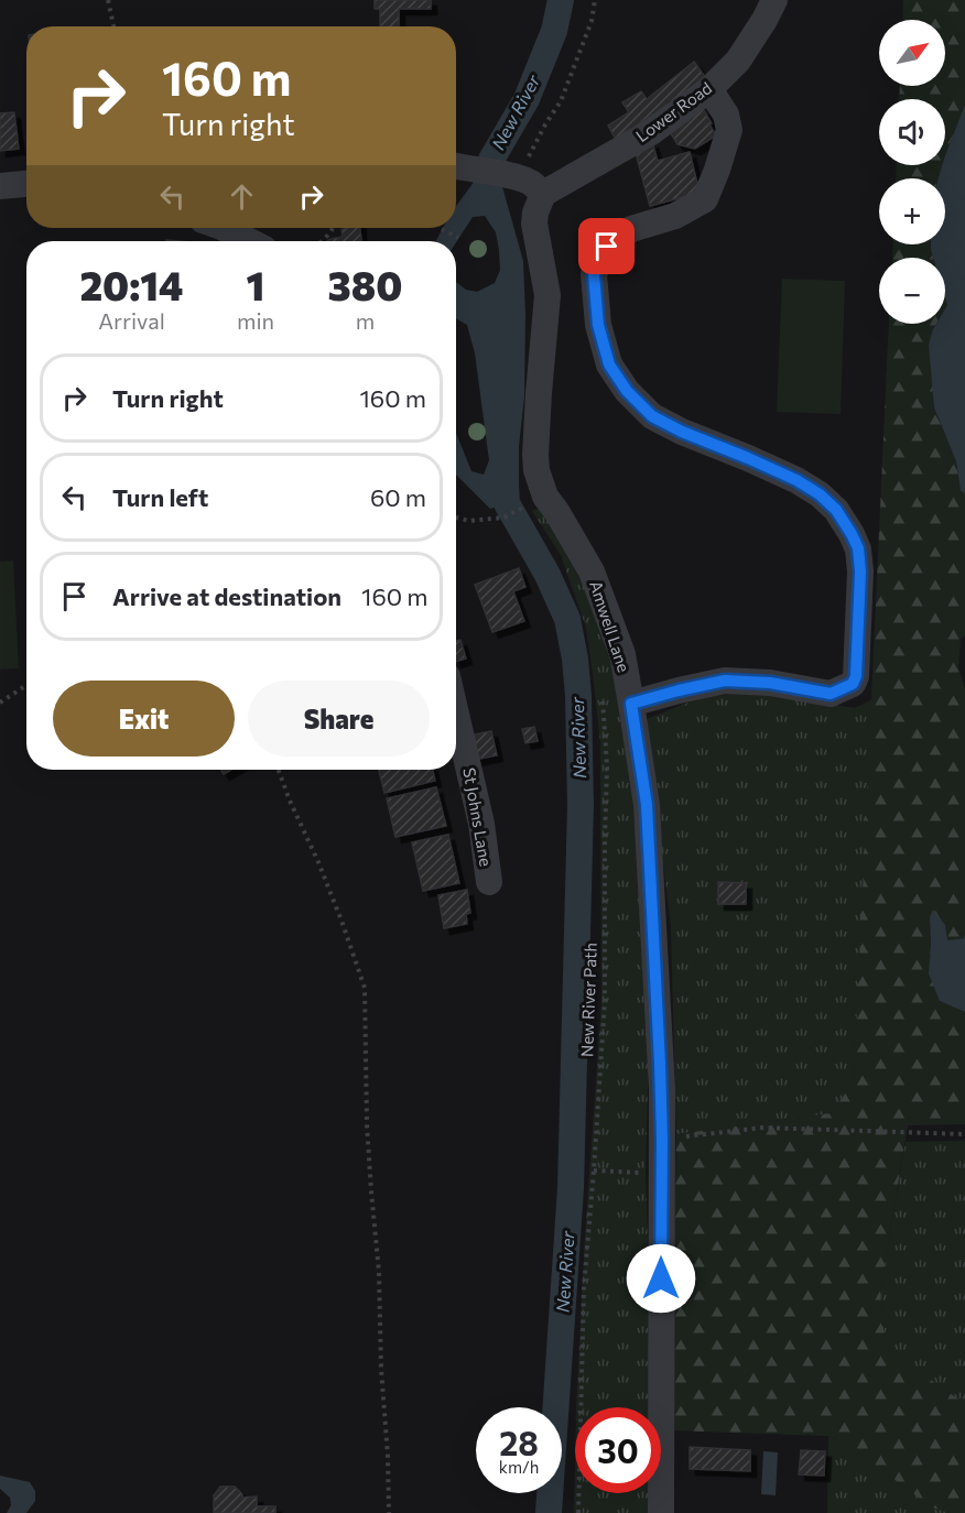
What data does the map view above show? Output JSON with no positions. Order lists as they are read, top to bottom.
{
  "streets": {
    "street": ["Lower Road", "Amwell Lane", "St Johns Lane"],
    "path": ["New River Path"]
  },
  "crossings": [
    ["Lower Road", "Amwell Lane"]
  ],
  "water": ["New River"],
  "north": "top right",
  "page": {
    "map_buttons": ["+", "−"],
    "turn": ["160 m", "Turn right"],
    "eta": [
      "20:14",
      "Arrival",
      "1",
      "min",
      "380",
      "m"
    ],
    "list": [
      {
        "name": "Turn right",
        "value": "160 m"
      },
      {
        "name": "Turn left",
        "value": "60 m"
      },
      {
        "name": "Arrive at destination",
        "value": "160 m"
      }
    ],
    "buttons": ["Exit", "Share"],
    "speed": "28 km/h",
    "limit": "30"
  }
}
